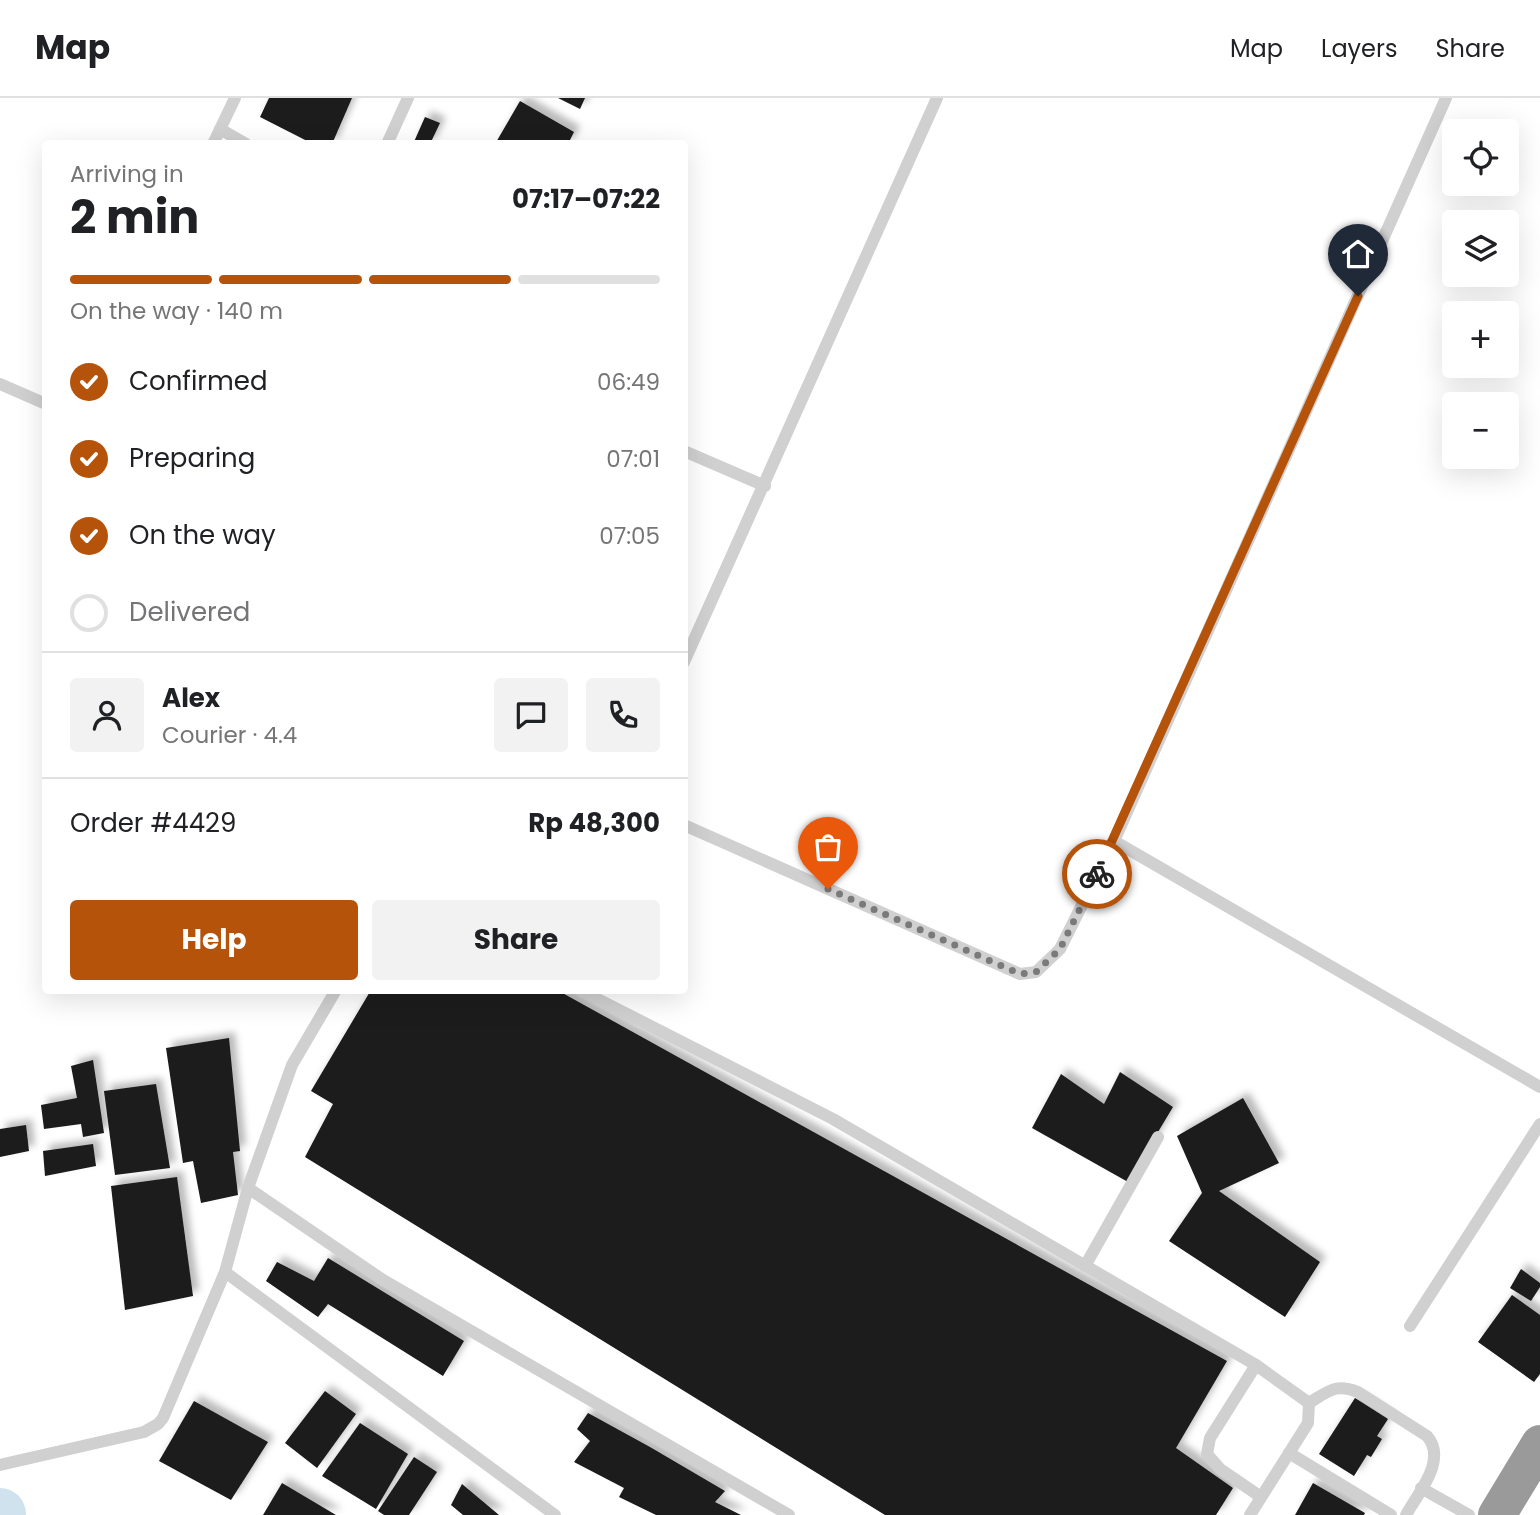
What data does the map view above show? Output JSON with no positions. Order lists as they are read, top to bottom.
{
  "page": {
    "header": "Map",
    "nav": ["Map", "Layers", "Share"],
    "map_buttons": ["+", "−"],
    "heading": ["2 min", "Arriving in", "07:17–07:22"],
    "panel": [
      "Alex",
      "Courier · 4.4",
      "Order #4429",
      "Rp 48,300"
    ],
    "bar": "On the way · 140 m",
    "list": [
      ["Confirmed", "06:49"],
      ["Preparing", "07:01"],
      ["On the way", "07:05"],
      "Delivered"
    ],
    "buttons": ["Help", "Share"]
  }
}
